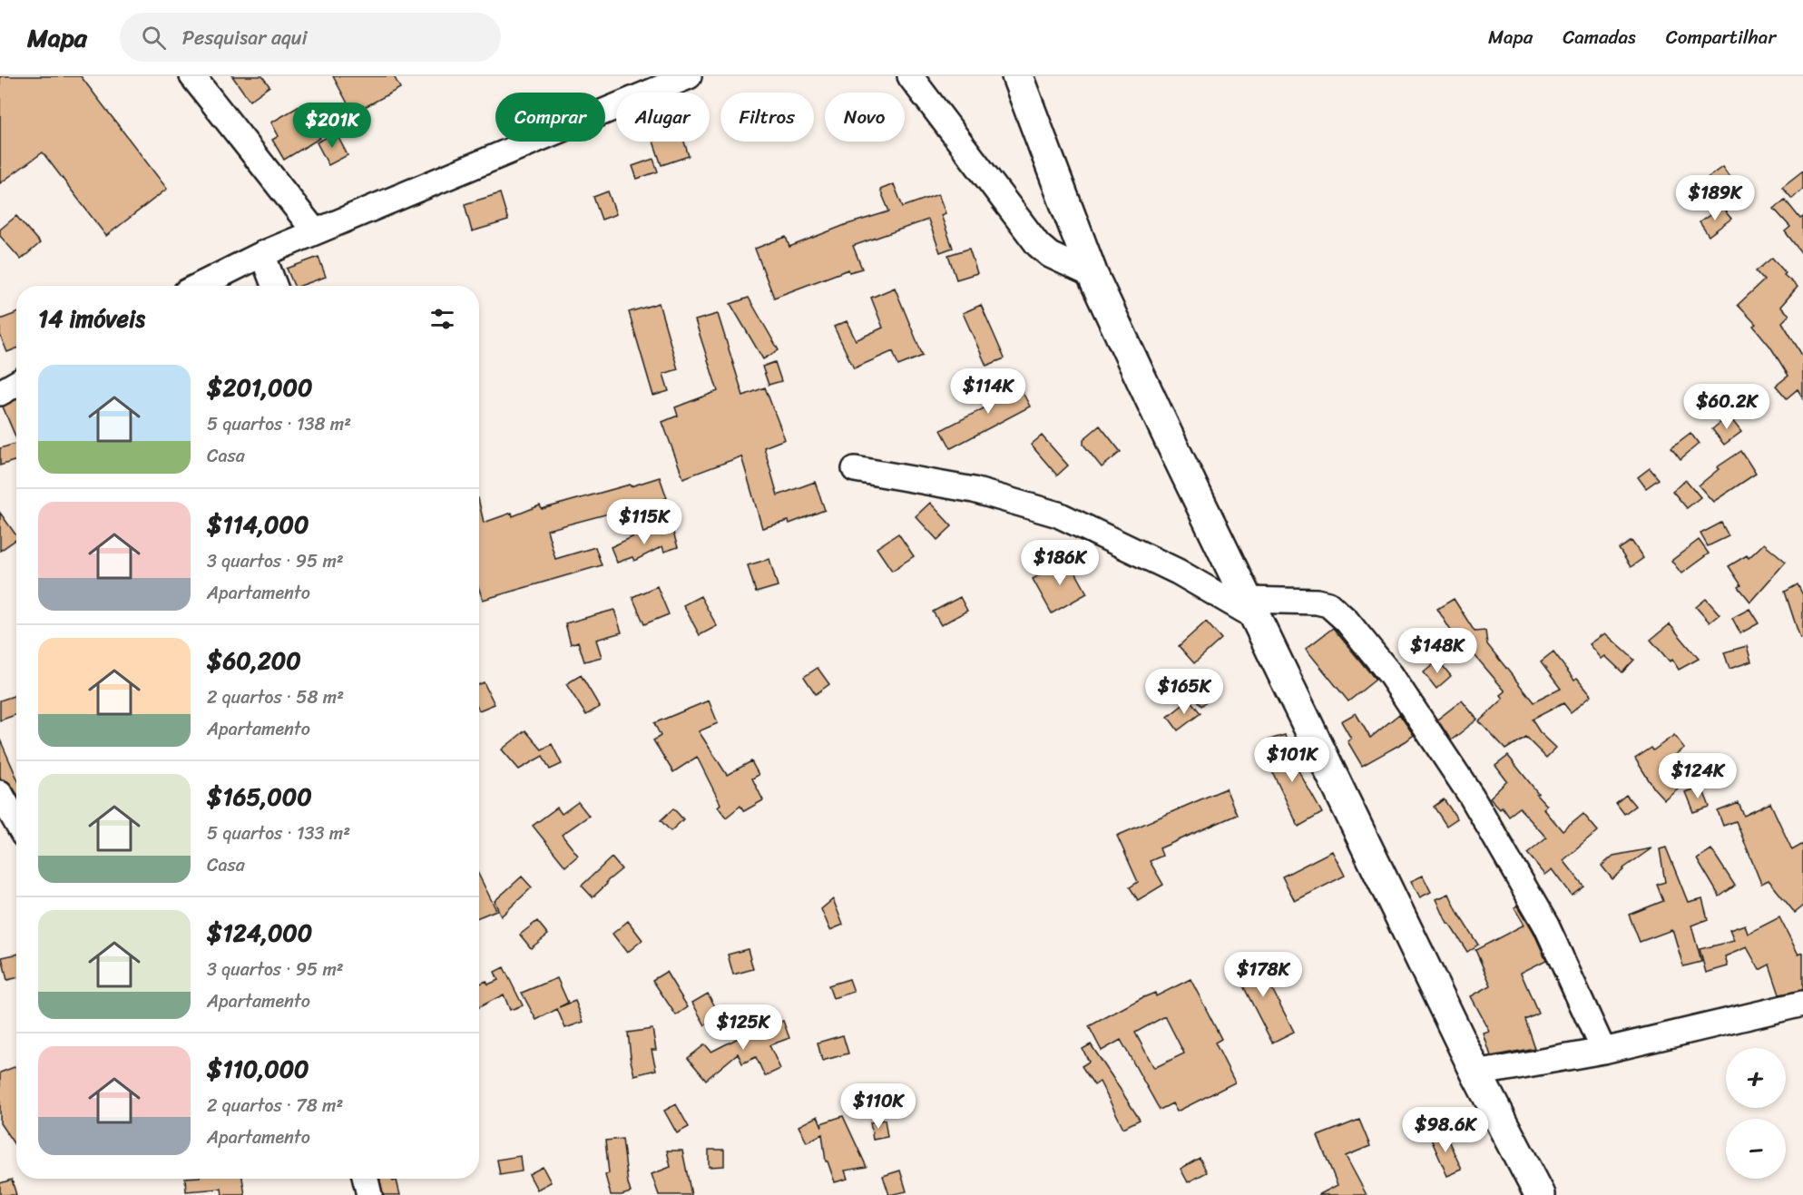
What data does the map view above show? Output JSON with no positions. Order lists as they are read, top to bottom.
{
  "page": {
    "header": "Mapa",
    "search": "Pesquisar aqui",
    "nav": ["Mapa", "Camadas", "Compartilhar"],
    "chip": [
      "Comprar",
      "Alugar",
      "Filtros",
      "Novo"
    ],
    "price": [
      "$201K",
      "$189K",
      "$114K",
      "$60.2K",
      "$115K",
      "$186K",
      "$148K",
      "$165K",
      "$101K",
      "$124K",
      "$178K",
      "$125K",
      "$110K",
      "$98.6K"
    ],
    "heading": "14 imóveis",
    "list": [
      {
        "name": "$201,000",
        "note": "5 quartos · 138 m² · Casa"
      },
      {
        "name": "$114,000",
        "note": "3 quartos · 95 m² · Apartamento"
      },
      {
        "name": "$60,200",
        "note": "2 quartos · 58 m² · Apartamento"
      },
      {
        "name": "$165,000",
        "note": "5 quartos · 133 m² · Casa"
      },
      {
        "name": "$124,000",
        "note": "3 quartos · 95 m² · Apartamento"
      },
      {
        "name": "$110,000",
        "note": "2 quartos · 78 m² · Apartamento"
      }
    ],
    "map_buttons": ["+", "−"]
  }
}
